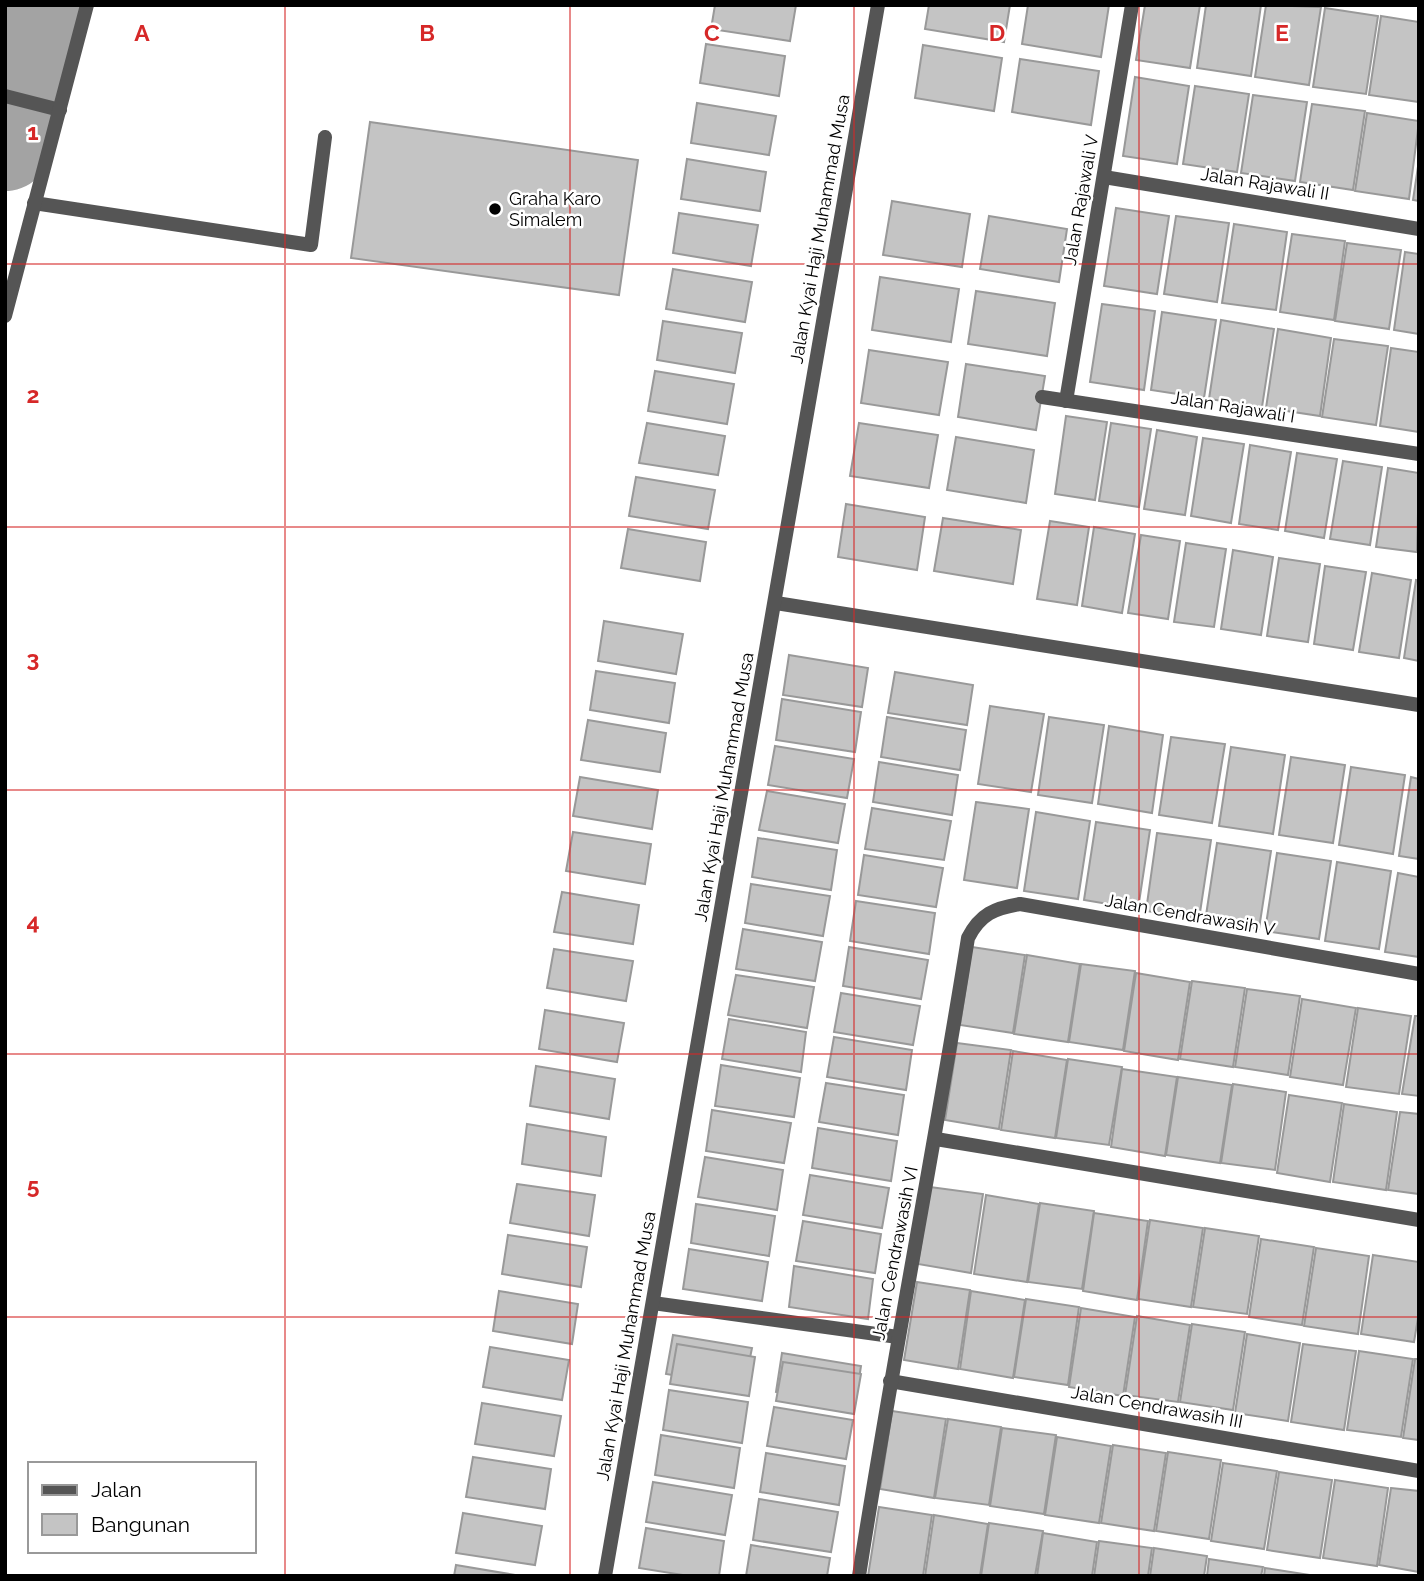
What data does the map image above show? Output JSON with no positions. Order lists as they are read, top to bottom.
{
  "streets": {
    "street": [
      "Jalan Rajawali II",
      "Jalan Rajawali V",
      "Jalan Kyai Haji Muhammad Musa",
      "Jalan Rajawali I",
      "Jalan Cendrawasih V",
      "Jalan Cendrawasih VI",
      "Jalan Cendrawasih III"
    ]
  },
  "crossings": [
    ["Jalan Rajawali II", "Jalan Rajawali V"],
    ["Jalan Rajawali V", "Jalan Rajawali I"],
    ["Jalan Cendrawasih V", "Jalan Cendrawasih VI"],
    ["Jalan Cendrawasih VI", "Jalan Cendrawasih III"]
  ],
  "places": ["Graha Karo Simalem"],
  "legend": ["Jalan", "Bangunan"],
  "grid": {
    "columns": [
      "A",
      "B",
      "C",
      "D",
      "E"
    ],
    "rows": [
      "1",
      "2",
      "3",
      "4",
      "5"
    ]
  }
}
